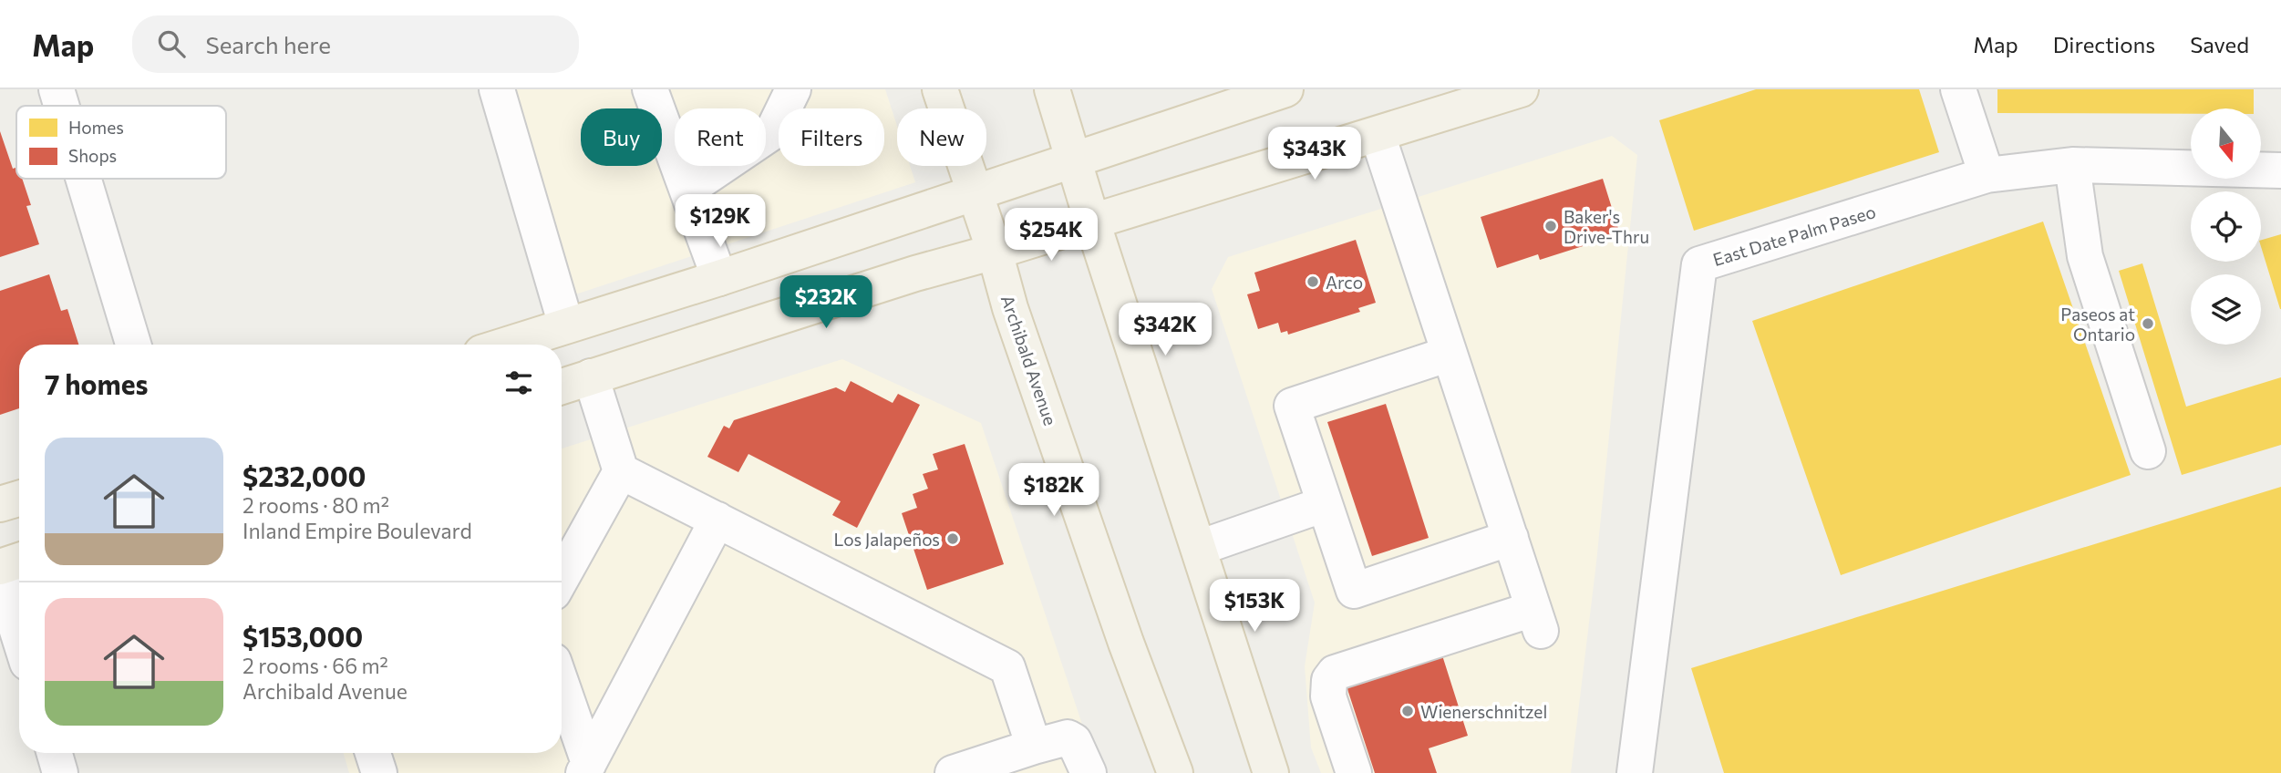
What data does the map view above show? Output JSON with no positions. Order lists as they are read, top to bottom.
{
  "streets": {
    "main road": ["Archibald Avenue"],
    "street": ["East Date Palm Paseo"]
  },
  "places": [
    "Baker's Drive-Thru",
    "Arco",
    "Paseos at Ontario",
    "Los Jalapeños",
    "Wienerschnitzel"
  ],
  "legend": ["Homes", "Shops"],
  "north": "bottom",
  "page": {
    "header": "Map",
    "search": "Search here",
    "nav": ["Map", "Directions", "Saved"],
    "chip": [
      "Buy",
      "Rent",
      "Filters",
      "New"
    ],
    "price": [
      "$343K",
      "$129K",
      "$254K",
      "$232K",
      "$342K",
      "$182K",
      "$153K"
    ],
    "heading": "7 homes",
    "list": [
      {
        "name": "$232,000",
        "note": "2 rooms · 80 m² · Inland Empire Boulevard"
      },
      {
        "name": "$153,000",
        "note": "2 rooms · 66 m² · Archibald Avenue"
      }
    ]
  }
}
